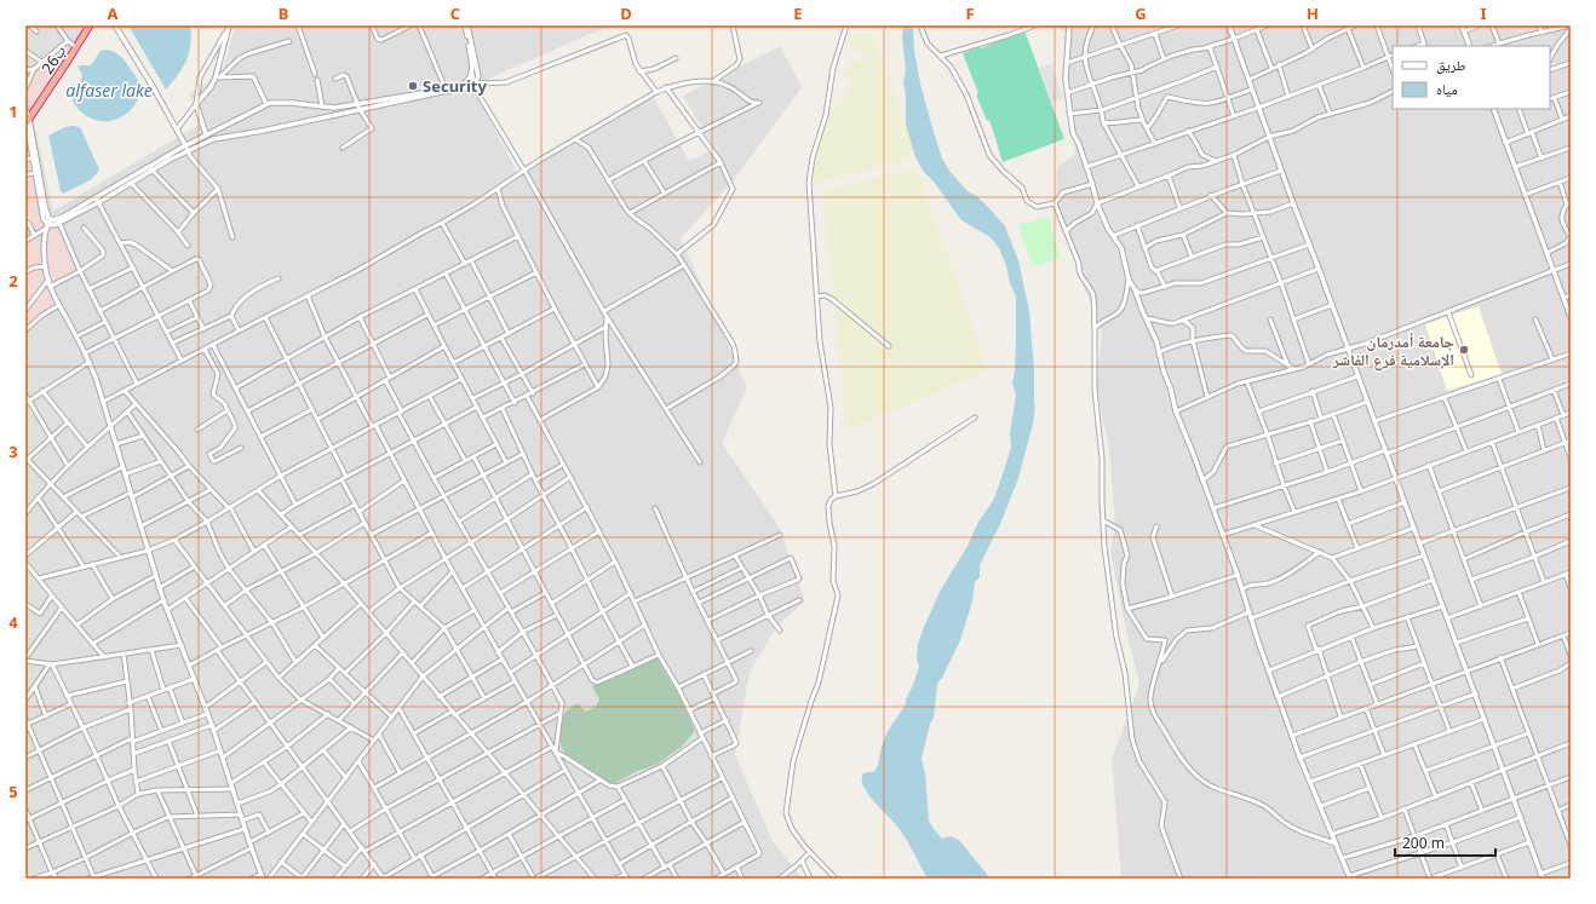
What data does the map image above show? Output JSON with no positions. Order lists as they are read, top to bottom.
{
  "streets": {
    "highway": ["26ب"]
  },
  "water": ["alfaser lake"],
  "places": ["Security", "جامعة أمدرمان الإسلامية فرع الفاشر"],
  "legend": ["طريق", "مياه"],
  "scale_bar": "200 m",
  "grid": {
    "columns": [
      "A",
      "B",
      "C",
      "D",
      "E",
      "F",
      "G",
      "H",
      "I"
    ],
    "rows": [
      "1",
      "2",
      "3",
      "4",
      "5"
    ]
  }
}
